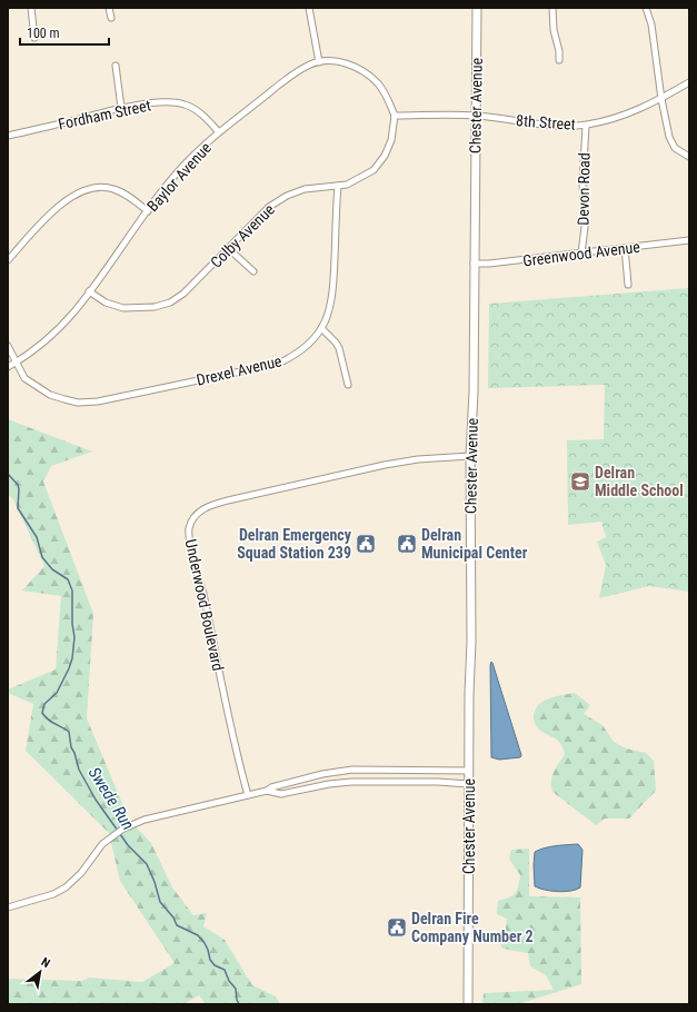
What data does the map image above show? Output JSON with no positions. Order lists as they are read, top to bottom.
{
  "streets": {
    "street": [
      "Chester Avenue",
      "Fordham Street",
      "8th Street",
      "Baylor Avenue",
      "Devon Road",
      "Colby Avenue",
      "Greenwood Avenue",
      "Drexel Avenue",
      "Underwood Boulevard"
    ]
  },
  "crossings": [
    ["Chester Avenue", "8th Street"],
    ["Chester Avenue", "Greenwood Avenue"],
    ["Chester Avenue", "Underwood Boulevard"],
    ["Fordham Street", "Baylor Avenue"],
    ["8th Street", "Baylor Avenue"],
    ["8th Street", "Devon Road"],
    ["8th Street", "Colby Avenue"],
    ["Baylor Avenue", "Colby Avenue"],
    ["Baylor Avenue", "Drexel Avenue"],
    ["Devon Road", "Greenwood Avenue"],
    ["Colby Avenue", "Drexel Avenue"]
  ],
  "water": ["Swede Run"],
  "places": {
    "school or university": ["Delran Middle School"],
    "public building": ["Delran Emergency Squad Station 239", "Delran Municipal Center", "Delran Fire Company Number 2"]
  },
  "scale_bar": "100 m",
  "north": "top right"
}
